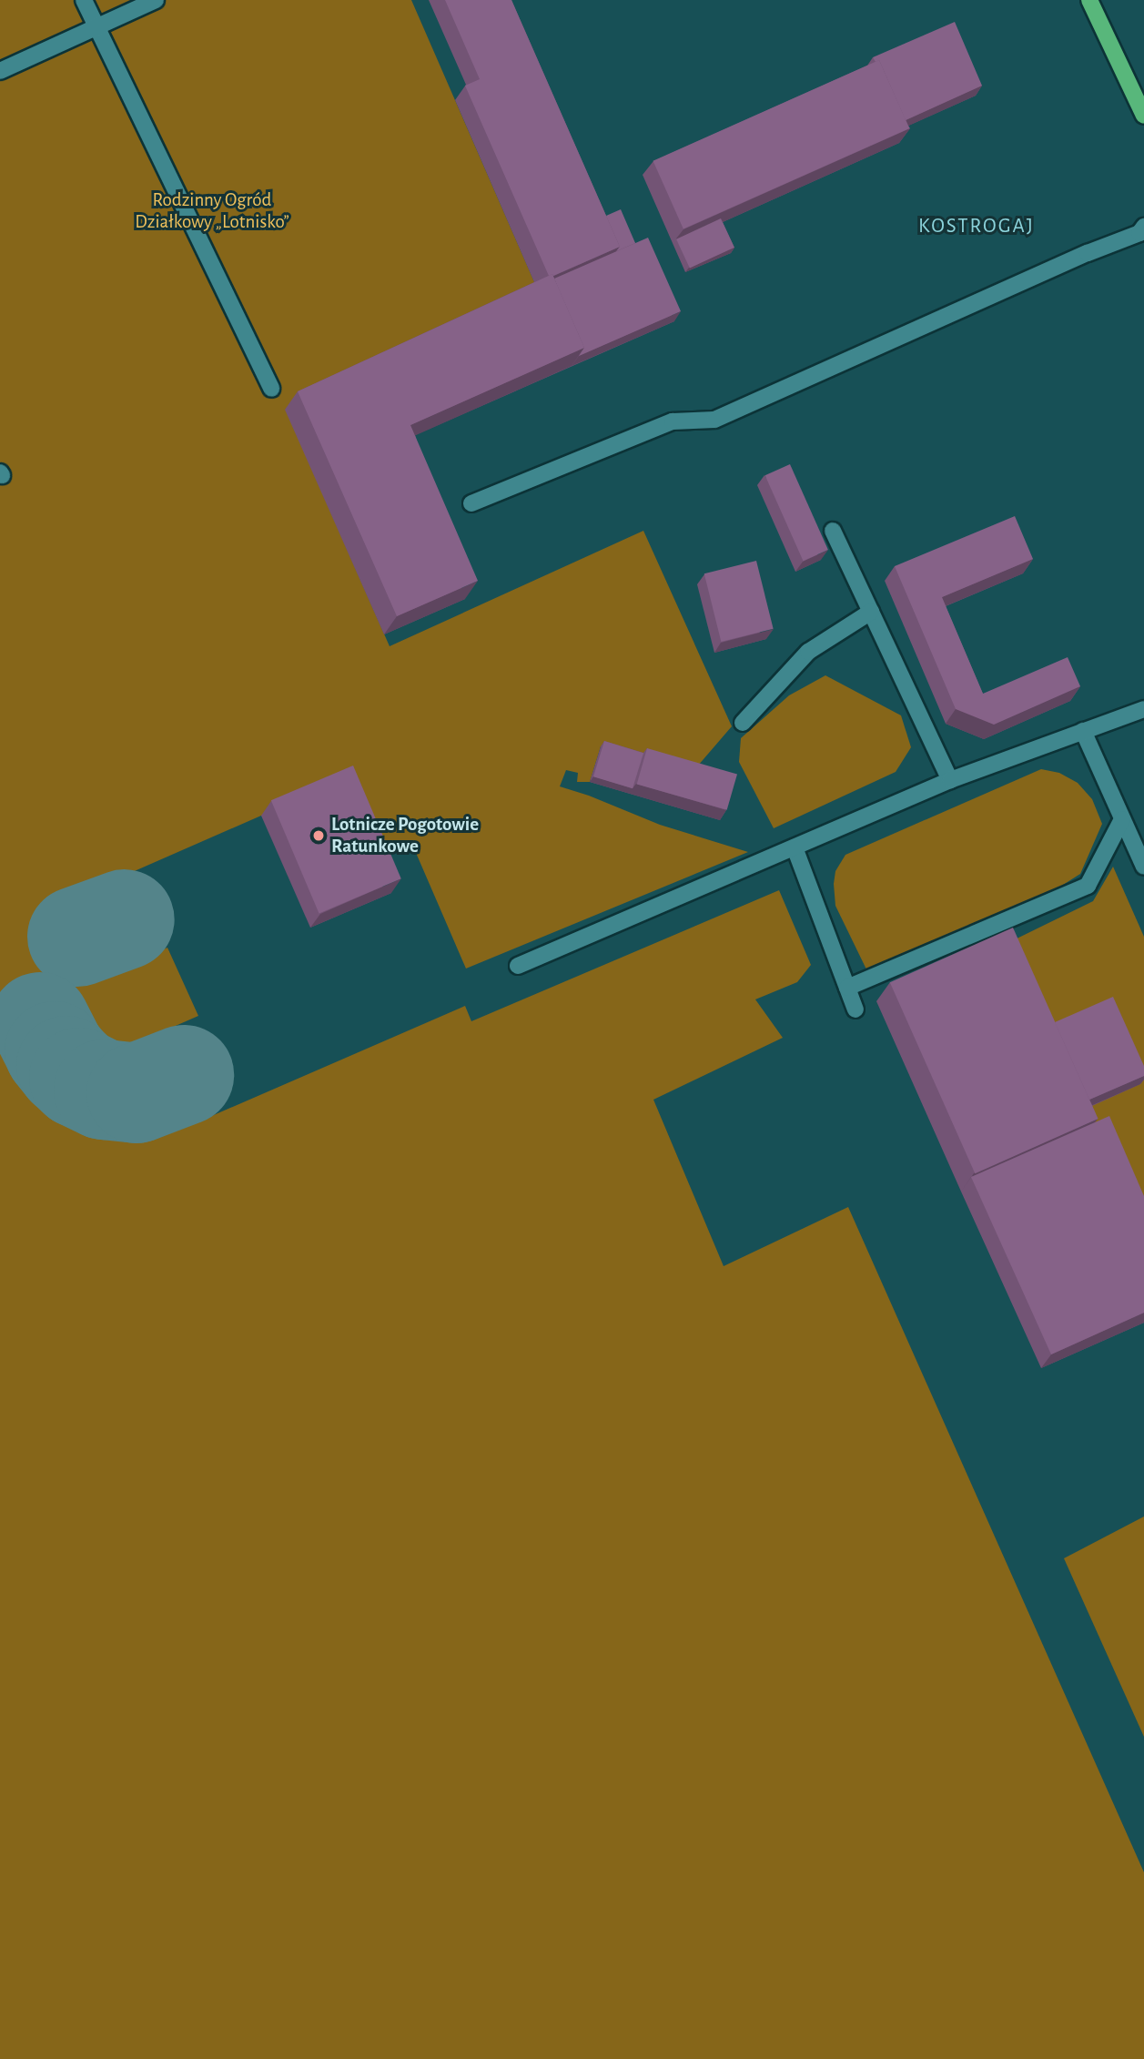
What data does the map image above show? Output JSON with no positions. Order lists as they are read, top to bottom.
{
  "districts": ["KOSTROGAJ"],
  "parks": ["Rodzinny Ogród Działkowy „Lotnisko”"],
  "places": ["Lotnicze Pogotowie Ratunkowe"]
}
